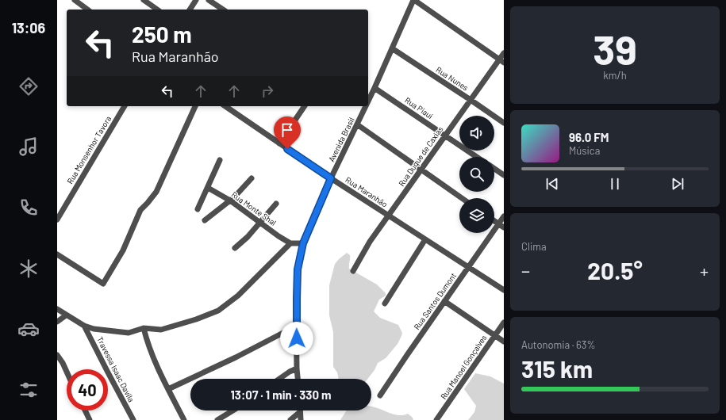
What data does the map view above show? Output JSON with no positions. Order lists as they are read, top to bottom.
{
  "streets": {
    "street": [
      "Rua Nunes",
      "Rua Piauí",
      "Avenida Brasil",
      "Rua Monsenhor Tavora",
      "Rua Duque de Caxias",
      "Rua Maranhão",
      "Rua Monte Shal",
      "Rua Santos Dumont",
      "Rua Manoel Gonçalves",
      "Travessa Isaac Davila"
    ]
  },
  "crossings": [
    ["Rua Nunes", "Avenida Brasil"],
    ["Rua Nunes", "Rua Duque de Caxias"],
    ["Rua Piauí", "Avenida Brasil"],
    ["Rua Piauí", "Rua Duque de Caxias"],
    ["Avenida Brasil", "Rua Maranhão"],
    ["Rua Duque de Caxias", "Rua Maranhão"],
    ["Rua Maranhão", "Rua Santos Dumont"]
  ],
  "page": {
    "tabs": "13:06",
    "tile": [
      ["39", "km/h"],
      "Clima",
      ["Autonomia · 63%", "315 km"]
    ],
    "turn": ["250 m", "Rua Maranhão"],
    "song": ["96.0 FM", "Música"],
    "heat": ["−", "20.5°", "+"],
    "limit": "40",
    "trip": "13:07 · 1 min · 330 m"
  }
}
